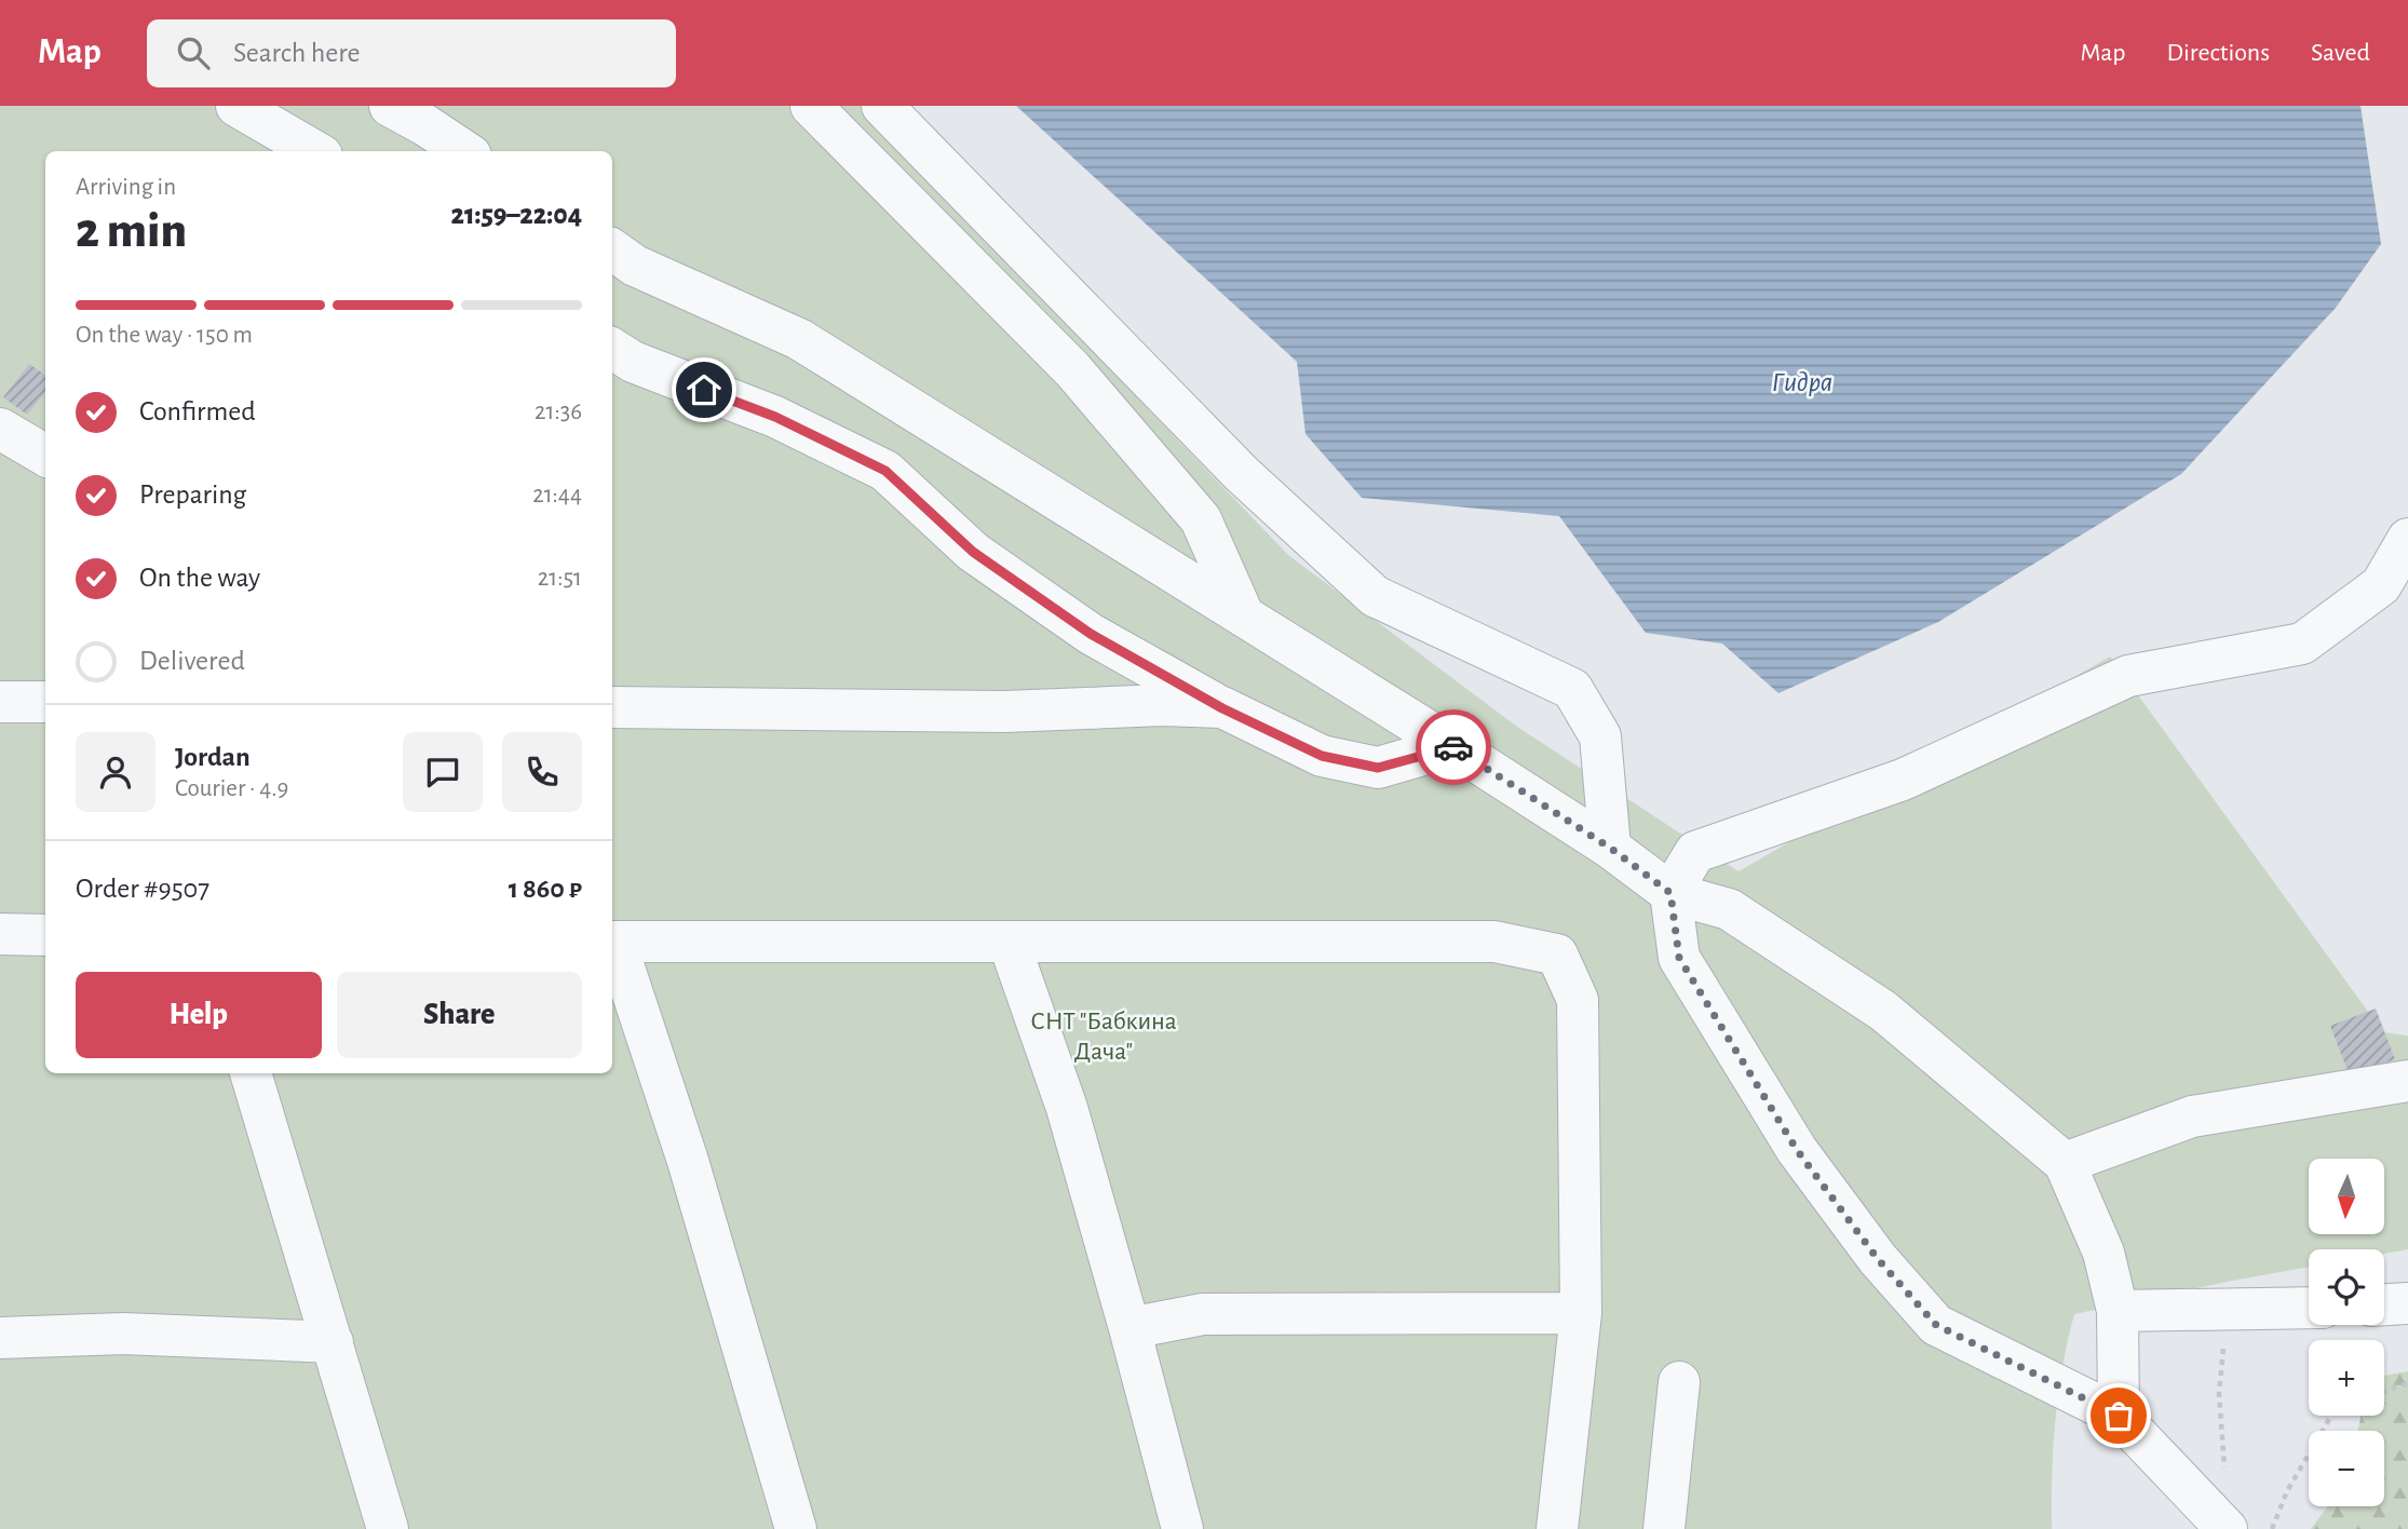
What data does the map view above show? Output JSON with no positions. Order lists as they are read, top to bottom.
{
  "water": ["Гидра"],
  "parks": ["СНТ \"Бабкина Дача\""],
  "north": "bottom",
  "page": {
    "header": "Map",
    "search": "Search here",
    "nav": ["Map", "Directions", "Saved"],
    "heading": ["2 min", "Arriving in", "21:59–22:04"],
    "panel": [
      "Jordan",
      "Courier · 4.9",
      "Order #9507",
      "1 860 ₽"
    ],
    "bar": "On the way · 150 m",
    "list": [
      ["Confirmed", "21:36"],
      ["Preparing", "21:44"],
      ["On the way", "21:51"],
      "Delivered"
    ],
    "buttons": ["Help", "Share"],
    "map_buttons": ["+", "−"]
  }
}
